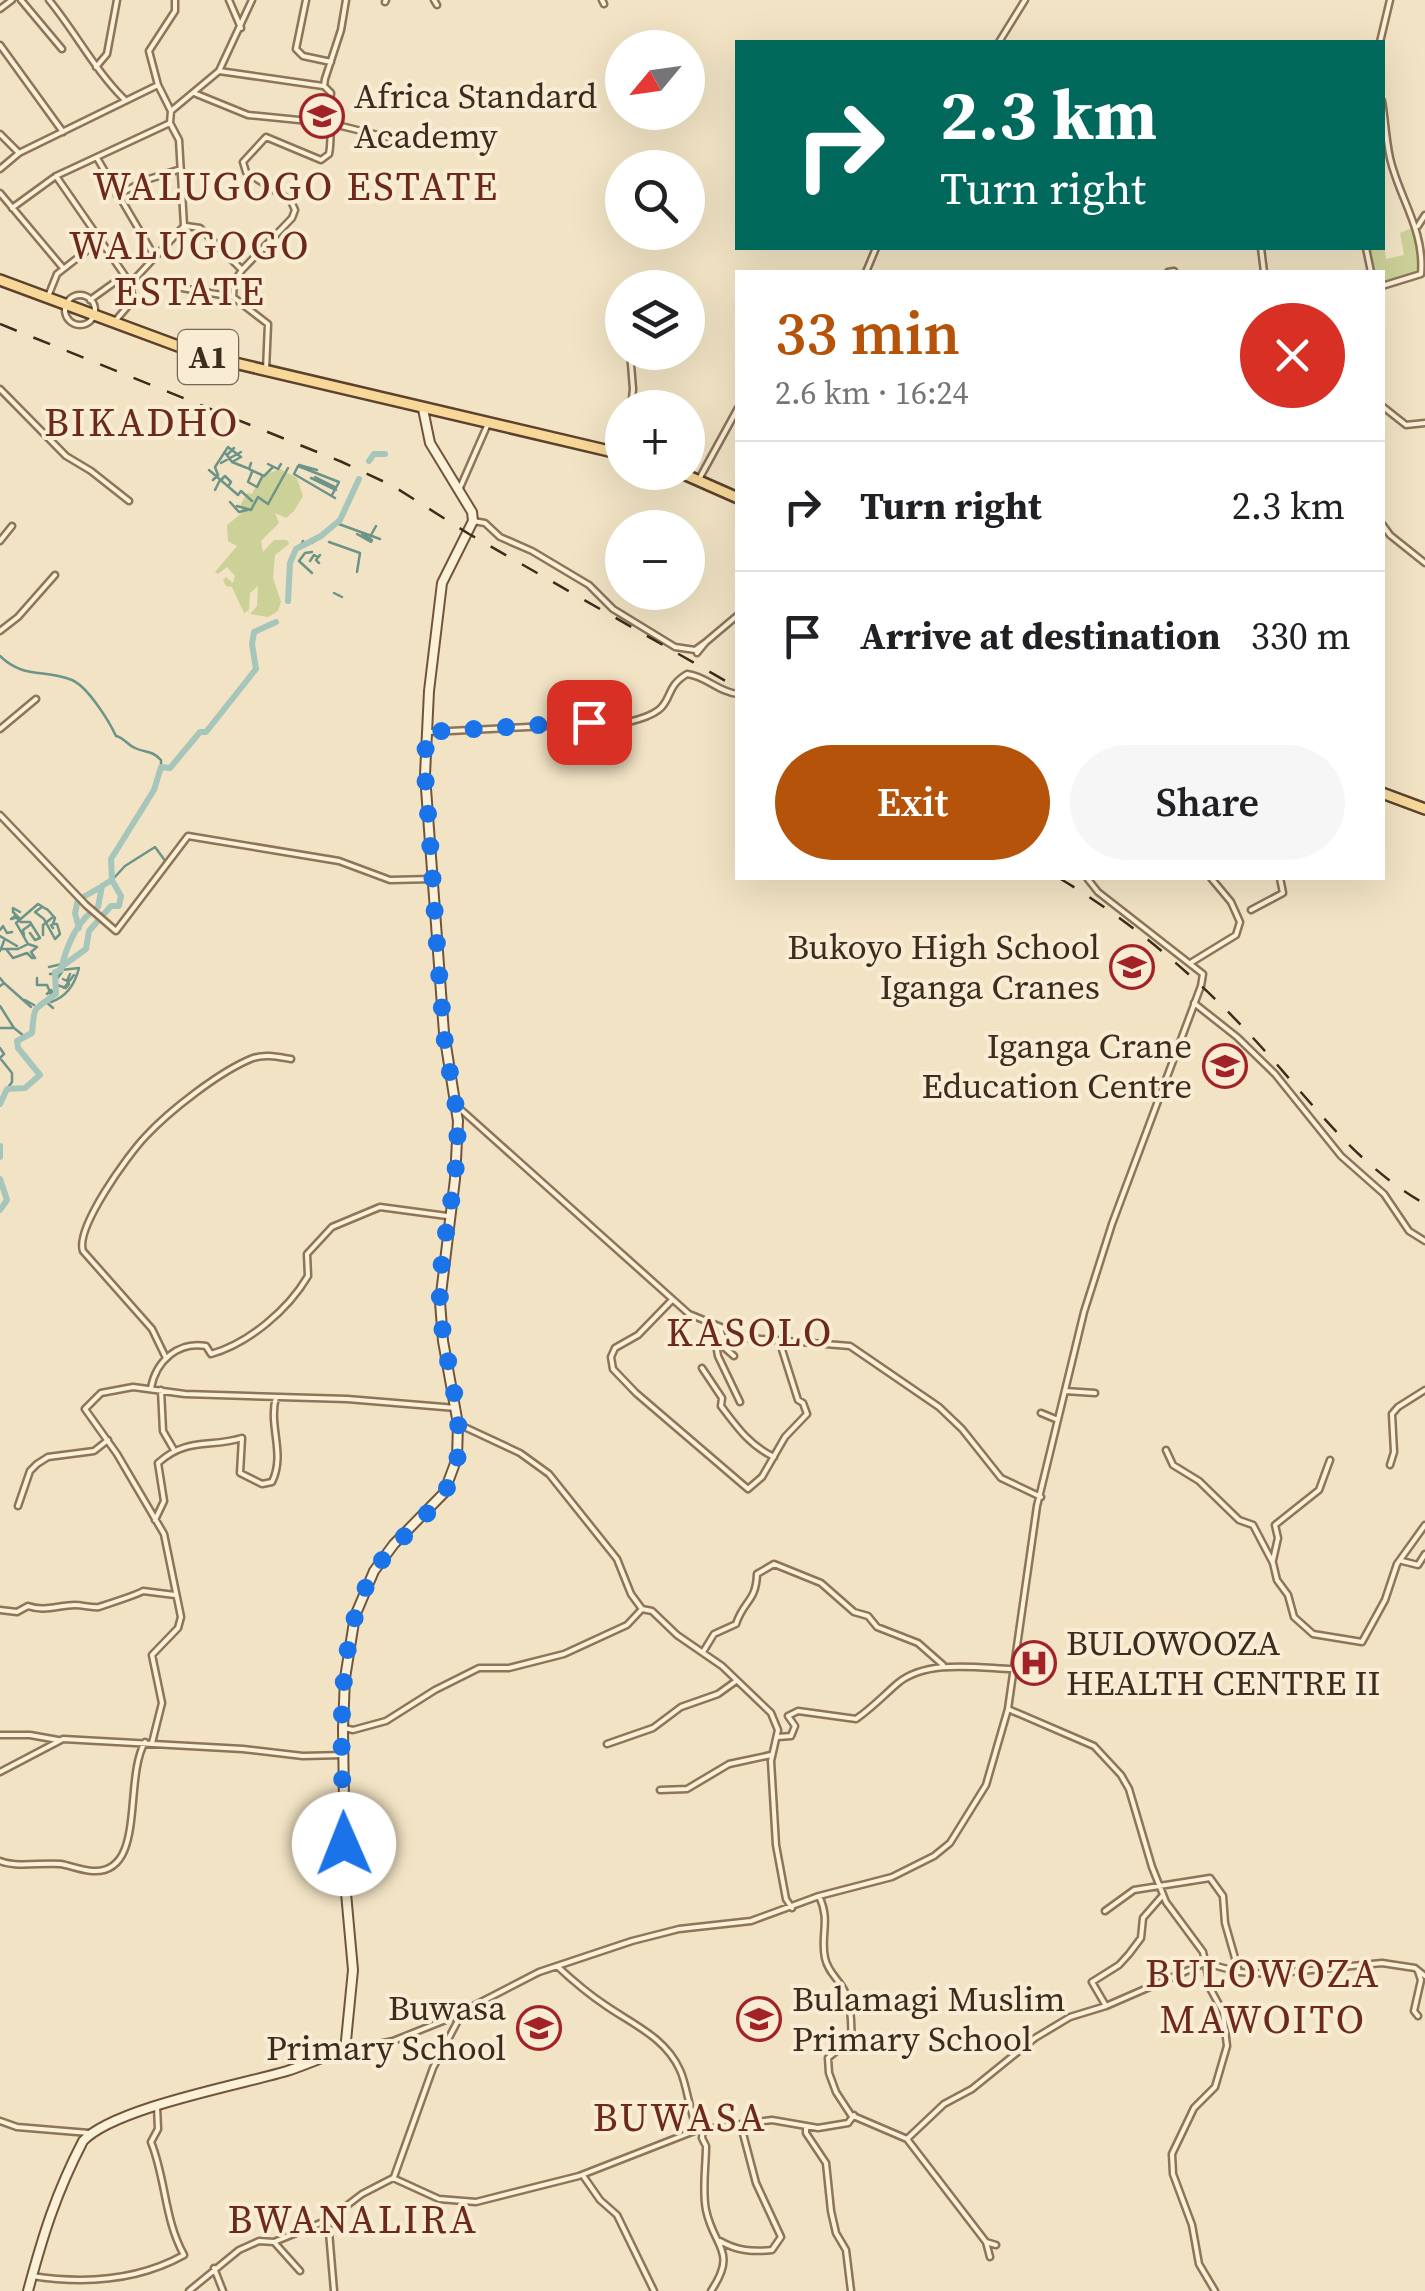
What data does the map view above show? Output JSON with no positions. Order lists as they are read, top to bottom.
{
  "streets": {
    "main road": ["A1"]
  },
  "districts": [
    "WALUGOGO ESTATE",
    "WALUGOGO ESTATE",
    "BIKADHO",
    "KASOLO",
    "BULOWOZA MAWOITO",
    "BUWASA",
    "BWANALIRA"
  ],
  "places": {
    "school or university": [
      "Africa Standard Academy",
      "Bukoyo High School Iganga Cranes",
      "Iganga Crane Education Centre",
      "Bulamagi Muslim Primary School",
      "Buwasa Primary School"
    ],
    "hospital": ["BULOWOOZA HEALTH CENTRE II"]
  },
  "north": "bottom left",
  "page": {
    "map_buttons": ["+", "−"],
    "turn": ["2.3 km", "Turn right"],
    "heading": ["33 min", "2.6 km · 16:24"],
    "list": [
      {
        "name": "Turn right",
        "value": "2.3 km"
      },
      {
        "name": "Arrive at destination",
        "value": "330 m"
      }
    ],
    "buttons": ["Exit", "Share"]
  }
}
